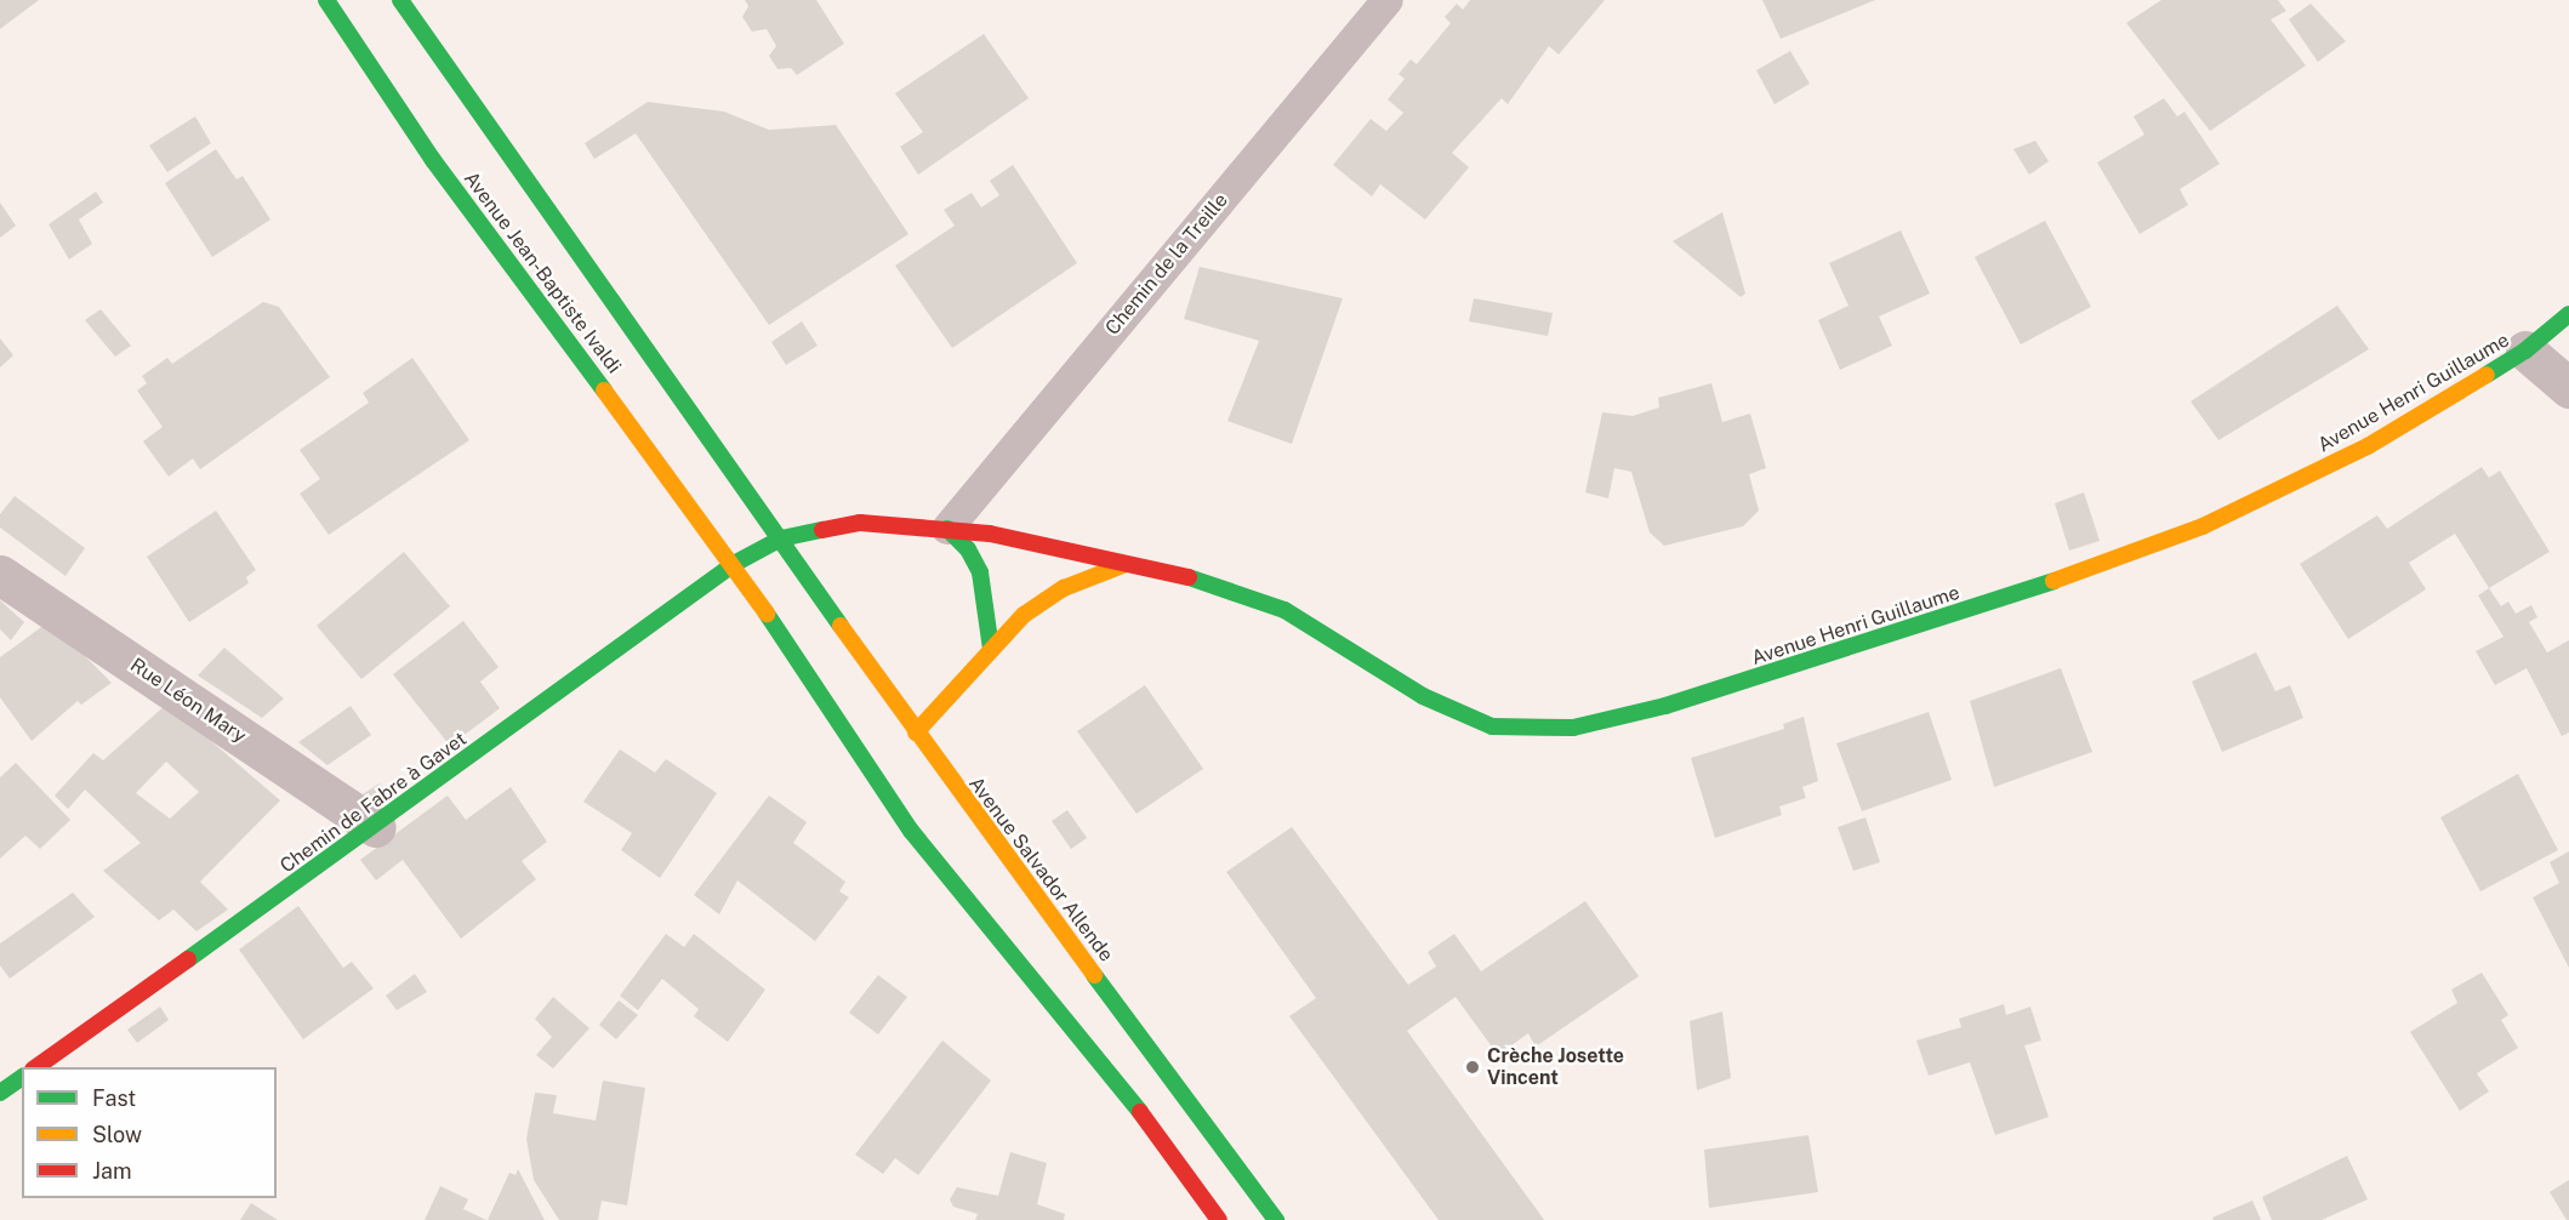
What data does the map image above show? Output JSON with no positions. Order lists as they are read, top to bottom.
{
  "streets": {
    "street": [
      "Avenue Jean-Baptiste Ivaldi",
      "Avenue Henri Guillaume",
      "Rue Léon Mary",
      "Chemin de Fabre à Gavet",
      "Avenue Salvador Allende"
    ],
    "lane": ["Chemin de la Treille"]
  },
  "crossings": [
    ["Chemin de la Treille", "Avenue Henri Guillaume"],
    ["Avenue Jean-Baptiste Ivaldi", "Avenue Henri Guillaume"],
    ["Avenue Jean-Baptiste Ivaldi", "Chemin de Fabre à Gavet"],
    ["Avenue Jean-Baptiste Ivaldi", "Avenue Salvador Allende"],
    ["Avenue Henri Guillaume", "Chemin de Fabre à Gavet"],
    ["Avenue Henri Guillaume", "Avenue Salvador Allende"],
    ["Rue Léon Mary", "Chemin de Fabre à Gavet"]
  ],
  "places": ["Crèche Josette Vincent"],
  "legend": ["Fast", "Slow", "Jam"]
}
